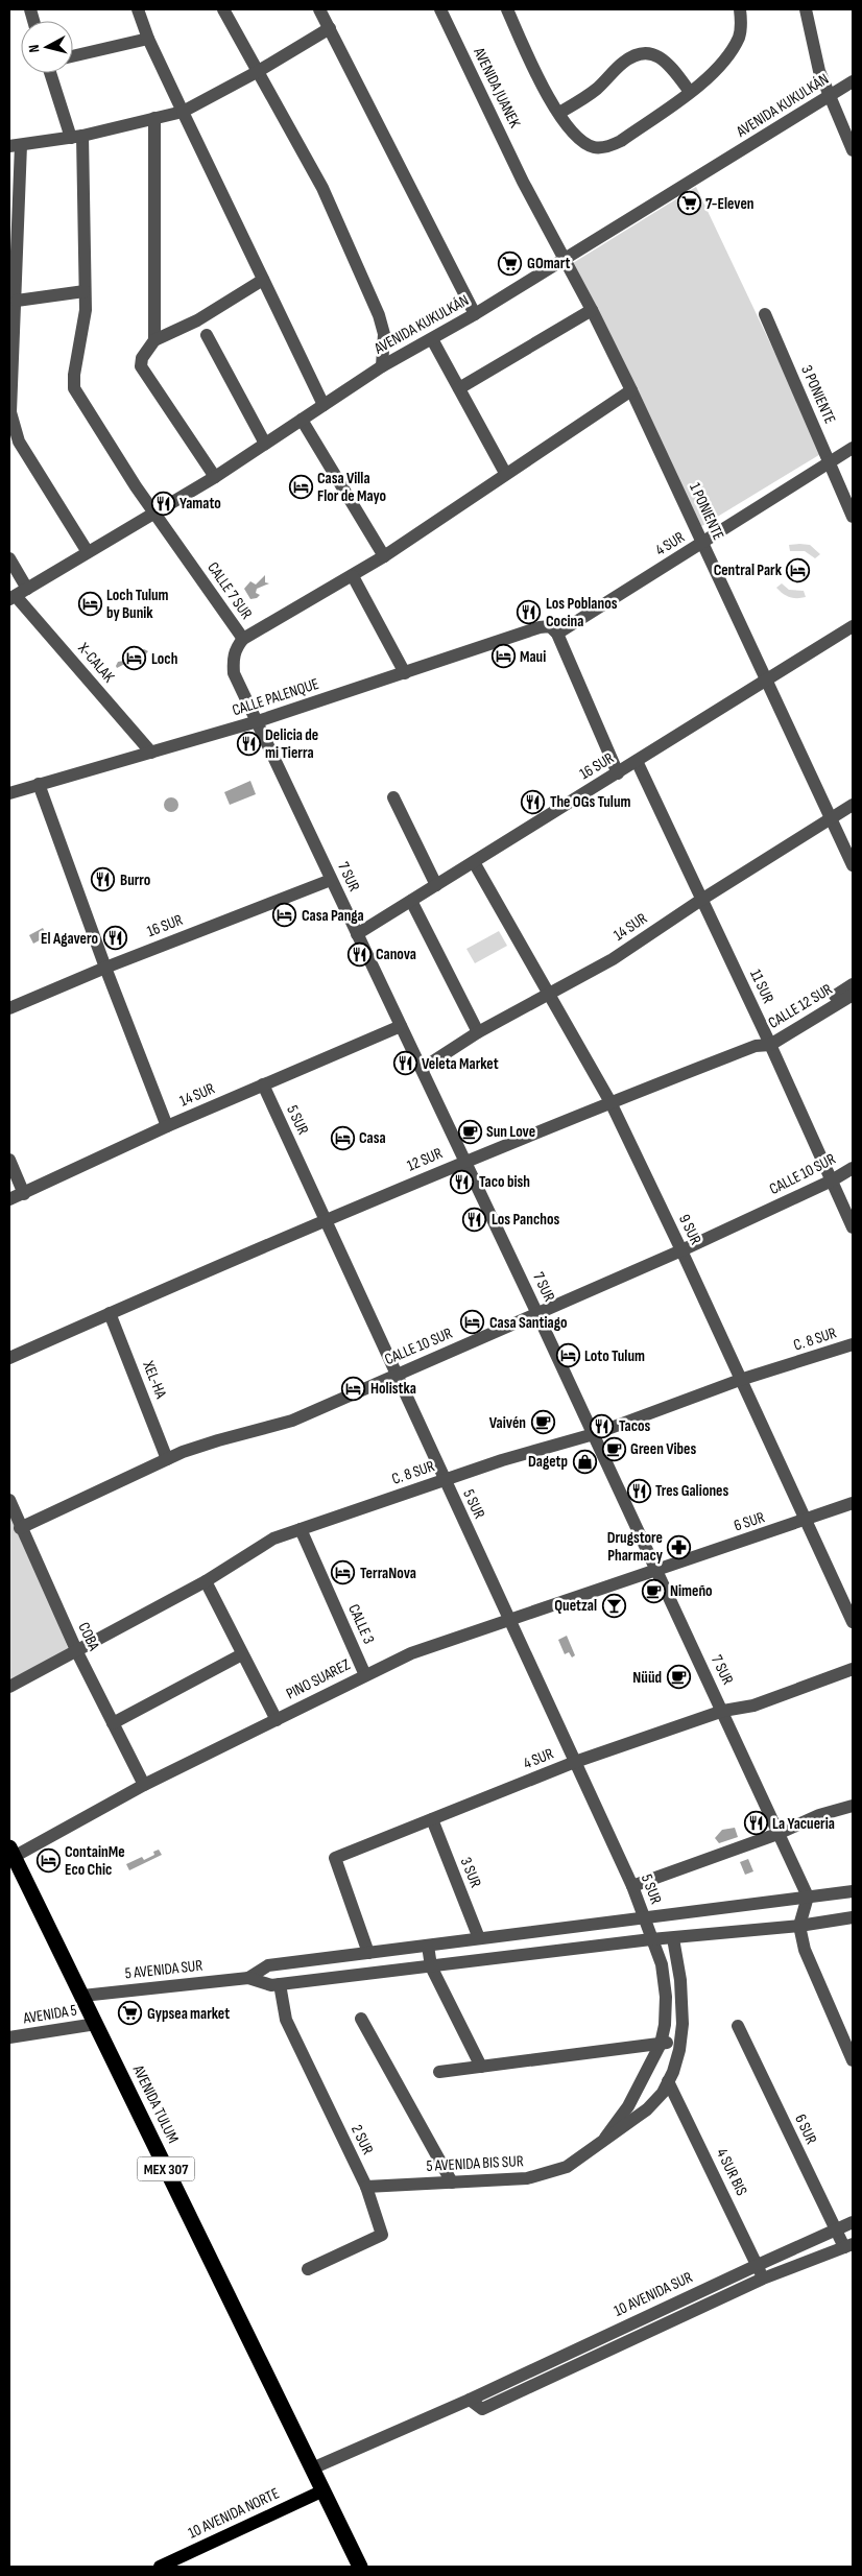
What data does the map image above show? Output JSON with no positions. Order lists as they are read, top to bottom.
{
  "streets": {
    "highway": ["AVENIDA TULUM", "MEX 307"],
    "main road": ["10 AVENIDA NORTE"],
    "street": [
      "AVENIDA JUANEK",
      "AVENIDA KUKULKÁN",
      "3 PONIENTE",
      "1 PONIENTE",
      "4 SUR",
      "CALLE 7 SUR",
      "X-CALAK",
      "CALLE PALENQUE",
      "16 SUR",
      "7 SUR",
      "14 SUR",
      "11 SUR",
      "CALLE 12 SUR",
      "5 SUR",
      "12 SUR",
      "CALLE 10 SUR",
      "9 SUR",
      "C. 8 SUR",
      "XEL-HA",
      "6 SUR",
      "CALLE 3",
      "COBA",
      "PINO SUAREZ",
      "3 SUR",
      "5 AVENIDA SUR",
      "AVENIDA 5",
      "2 SUR",
      "5 AVENIDA BIS SUR",
      "4 SUR BIS",
      "10 AVENIDA SUR"
    ]
  },
  "crossings": [
    ["AVENIDA JUANEK", "AVENIDA KUKULKÁN"],
    ["AVENIDA JUANEK", "1 PONIENTE"],
    ["AVENIDA KUKULKÁN", "1 PONIENTE"],
    ["AVENIDA KUKULKÁN", "CALLE 7 SUR"],
    ["AVENIDA KUKULKÁN", "X-CALAK"],
    ["3 PONIENTE", "4 SUR"],
    ["1 PONIENTE", "4 SUR"],
    ["1 PONIENTE", "16 SUR"],
    ["1 PONIENTE", "14 SUR"],
    ["4 SUR", "CALLE PALENQUE"],
    ["4 SUR", "7 SUR"],
    ["4 SUR", "5 SUR"],
    ["4 SUR", "3 SUR"],
    ["CALLE 7 SUR", "CALLE PALENQUE"],
    ["CALLE 7 SUR", "7 SUR"],
    ["X-CALAK", "CALLE PALENQUE"],
    ["CALLE PALENQUE", "7 SUR"],
    ["16 SUR", "7 SUR"],
    ["16 SUR", "11 SUR"],
    ["16 SUR", "9 SUR"],
    ["7 SUR", "14 SUR"],
    ["7 SUR", "12 SUR"],
    ["7 SUR", "CALLE 10 SUR"],
    ["7 SUR", "C. 8 SUR"],
    ["7 SUR", "6 SUR"],
    ["7 SUR", "PINO SUAREZ"],
    ["14 SUR", "11 SUR"],
    ["14 SUR", "5 SUR"],
    ["14 SUR", "9 SUR"],
    ["11 SUR", "CALLE 12 SUR"],
    ["11 SUR", "CALLE 10 SUR"],
    ["CALLE 12 SUR", "12 SUR"],
    ["5 SUR", "12 SUR"],
    ["5 SUR", "CALLE 10 SUR"],
    ["5 SUR", "C. 8 SUR"],
    ["5 SUR", "PINO SUAREZ"],
    ["5 SUR", "5 AVENIDA BIS SUR"],
    ["12 SUR", "9 SUR"],
    ["12 SUR", "XEL-HA"],
    ["CALLE 10 SUR", "9 SUR"],
    ["CALLE 10 SUR", "XEL-HA"],
    ["CALLE 10 SUR", "COBA"],
    ["9 SUR", "C. 8 SUR"],
    ["9 SUR", "6 SUR"],
    ["C. 8 SUR", "CALLE 3"],
    ["C. 8 SUR", "COBA"],
    ["6 SUR", "PINO SUAREZ"],
    ["6 SUR", "10 AVENIDA SUR"],
    ["CALLE 3", "PINO SUAREZ"],
    ["COBA", "PINO SUAREZ"],
    ["PINO SUAREZ", "AVENIDA TULUM"],
    ["5 AVENIDA SUR", "AVENIDA TULUM"],
    ["AVENIDA 5", "AVENIDA TULUM"],
    ["AVENIDA TULUM", "MEX 307"],
    ["AVENIDA TULUM", "10 AVENIDA SUR"],
    ["AVENIDA TULUM", "10 AVENIDA NORTE"],
    ["2 SUR", "5 AVENIDA BIS SUR"],
    ["5 AVENIDA BIS SUR", "4 SUR BIS"],
    ["MEX 307", "10 AVENIDA NORTE"],
    ["4 SUR BIS", "10 AVENIDA SUR"]
  ],
  "places": {
    "supermarket": ["7-Eleven", "GOmart", "Gypsea market"],
    "hotel": [
      "Casa Villa Flor de Mayo",
      "Central Park",
      "Loch Tulum by Bunik",
      "Maui",
      "Loch",
      "Casa Panga",
      "Casa",
      "Casa Santiago",
      "Loto Tulum",
      "Holistka",
      "TerraNova",
      "ContainMe Eco Chic"
    ],
    "restaurant": [
      "Yamato",
      "Los Poblanos Cocina",
      "Delicia de mi Tierra",
      "The OGs Tulum",
      "Burro",
      "El Agavero",
      "Canova",
      "Veleta Market",
      "Taco bish",
      "Los Panchos",
      "Tacos",
      "Tres Galiones",
      "La Yacueria"
    ],
    "cafe": [
      "Sun Love",
      "Vaivén",
      "Green Vibes",
      "Nimeño",
      "Nüüd"
    ],
    "shop": ["Dagetp"],
    "pharmacy": ["Drugstore Pharmacy"],
    "bar": ["Quetzal"]
  },
  "north": "left"
}
